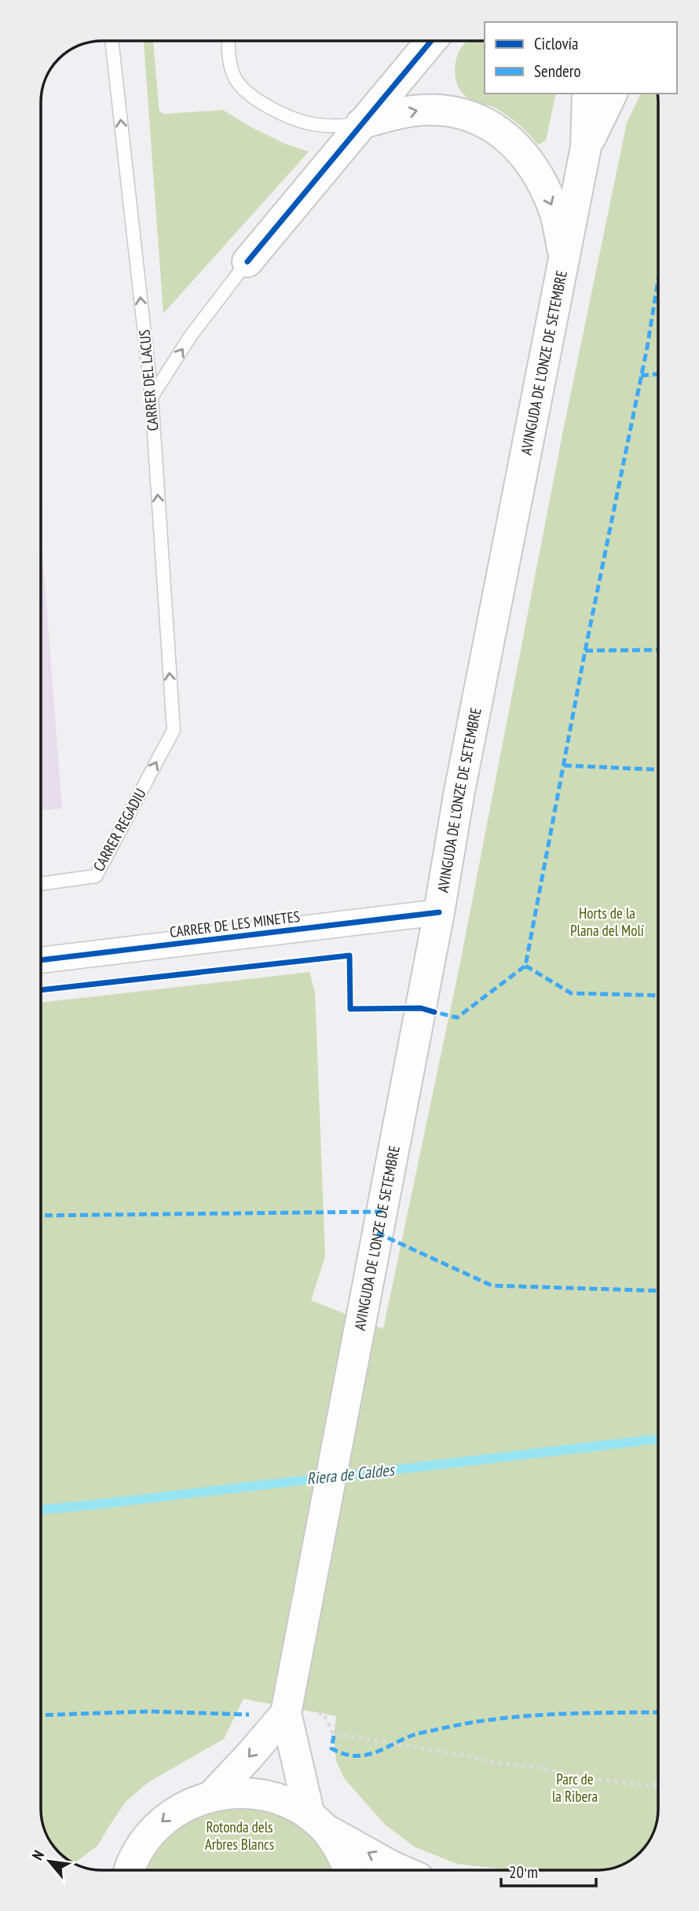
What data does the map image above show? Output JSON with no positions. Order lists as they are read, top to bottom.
{
  "streets": {
    "main road": ["AVINGUDA DE L'ONZE DE SETEMBRE"],
    "street": ["CARRER DE LES MINETES"],
    "lane": ["CARRER DEL LACUS", "CARRER REGADIU"]
  },
  "crossings": [
    ["AVINGUDA DE L'ONZE DE SETEMBRE", "CARRER DE LES MINETES"],
    ["CARRER DEL LACUS", "CARRER REGADIU"]
  ],
  "one_way": ["CARRER DEL LACUS", "CARRER REGADIU"],
  "water": ["Riera de Caldes"],
  "parks": ["Horts de la Plana del Molí", "Parc de la Ribera", "Rotonda dels Arbres Blancs"],
  "legend": ["Ciclovía", "Sendero"],
  "scale_bar": "20 m",
  "north": "top left"
}
